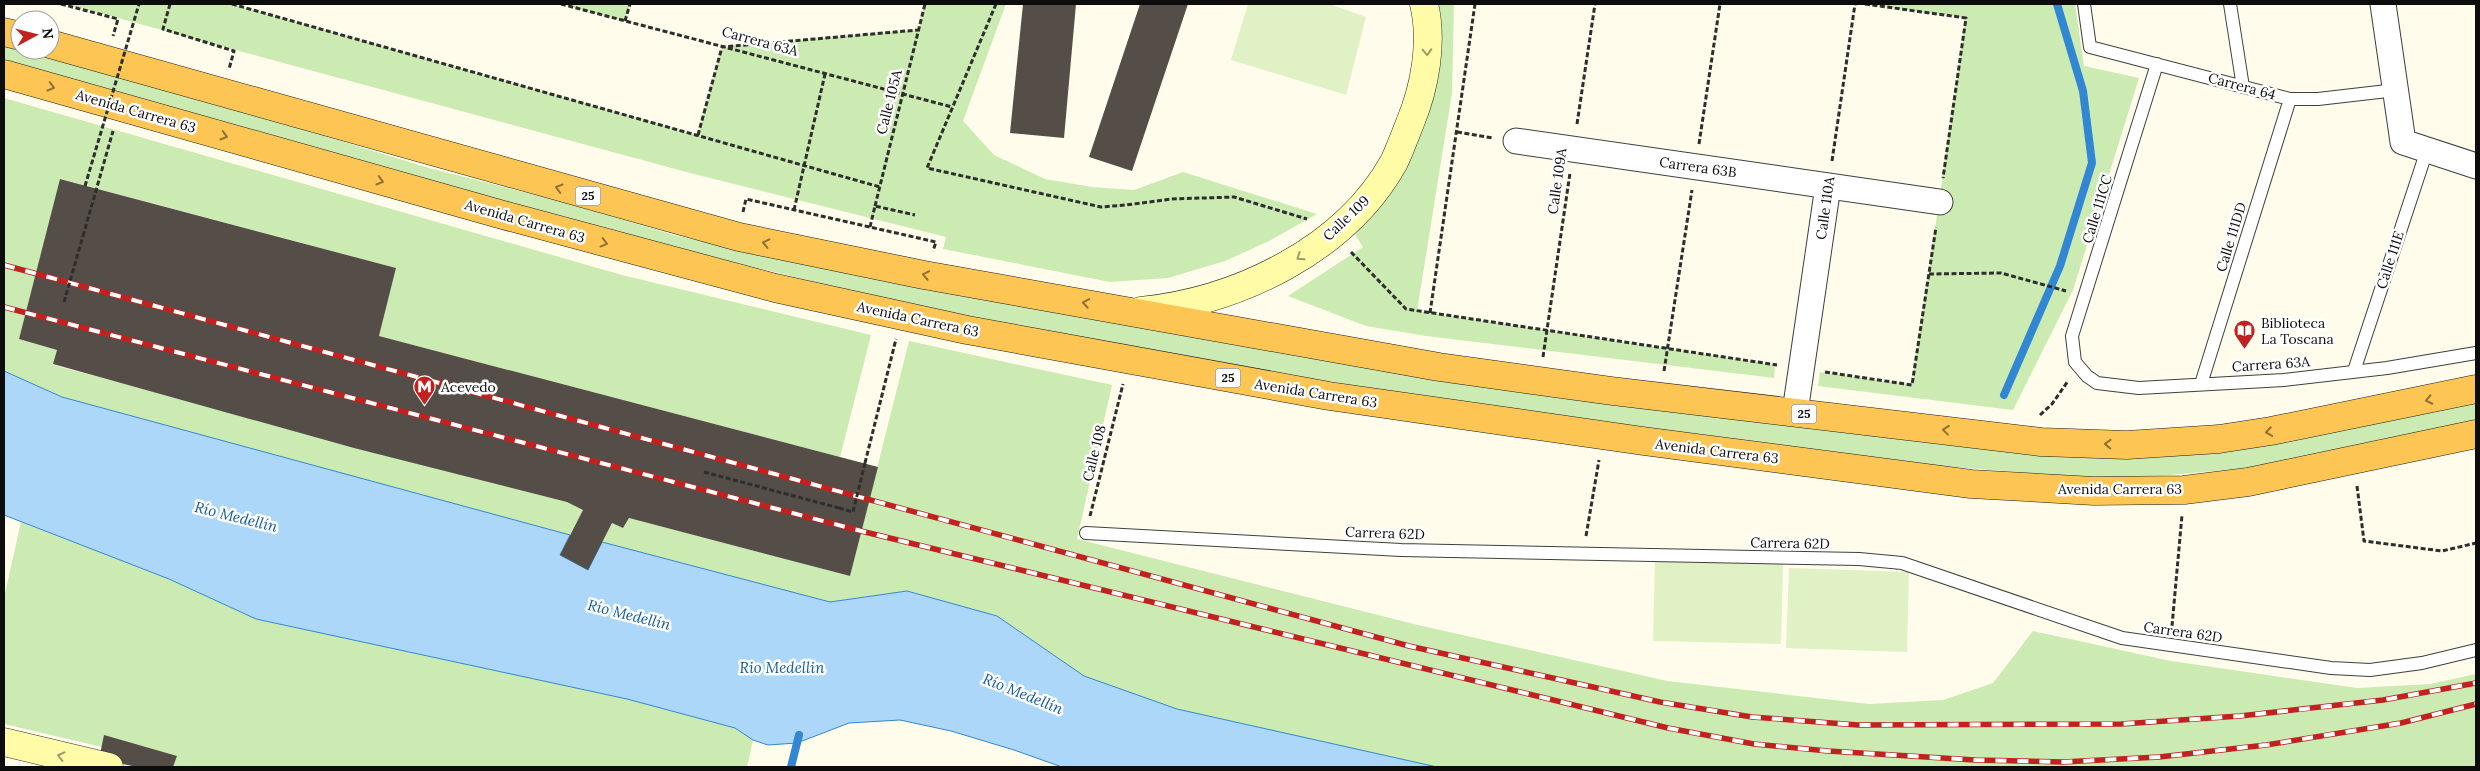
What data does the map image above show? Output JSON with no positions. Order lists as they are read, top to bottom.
{
  "streets": {
    "highway": ["Avenida Carrera 63", "25"],
    "main road": ["Calle 109"],
    "street": ["Carrera 63B", "Calle 110A", "Calle 111E"],
    "lane": [
      "Carrera 63A",
      "Carrera 64",
      "Calle 111CC",
      "Calle 111DD",
      "Carrera 62D"
    ],
    "path": ["Calle 105A", "Calle 109A", "Calle 108"]
  },
  "crossings": [
    ["Carrera 63A", "Calle 105A"],
    ["Carrera 63A", "Calle 111CC"],
    ["Carrera 63A", "Calle 111DD"],
    ["Carrera 63A", "Calle 111E"],
    ["Carrera 64", "Calle 111CC"],
    ["Carrera 64", "Calle 111DD"],
    ["Carrera 64", "Calle 111E"],
    ["Carrera 63B", "Calle 109A"],
    ["Carrera 63B", "Calle 110A"],
    ["25", "Calle 110A"],
    ["25", "Calle 109"],
    ["Calle 108", "Carrera 62D"]
  ],
  "one_way": ["Calle 109"],
  "water": ["Río Medellín", "Rio Medellin"],
  "places": {
    "library": ["Biblioteca La Toscana"],
    "metro station": ["Acevedo"]
  },
  "north": "right"
}
